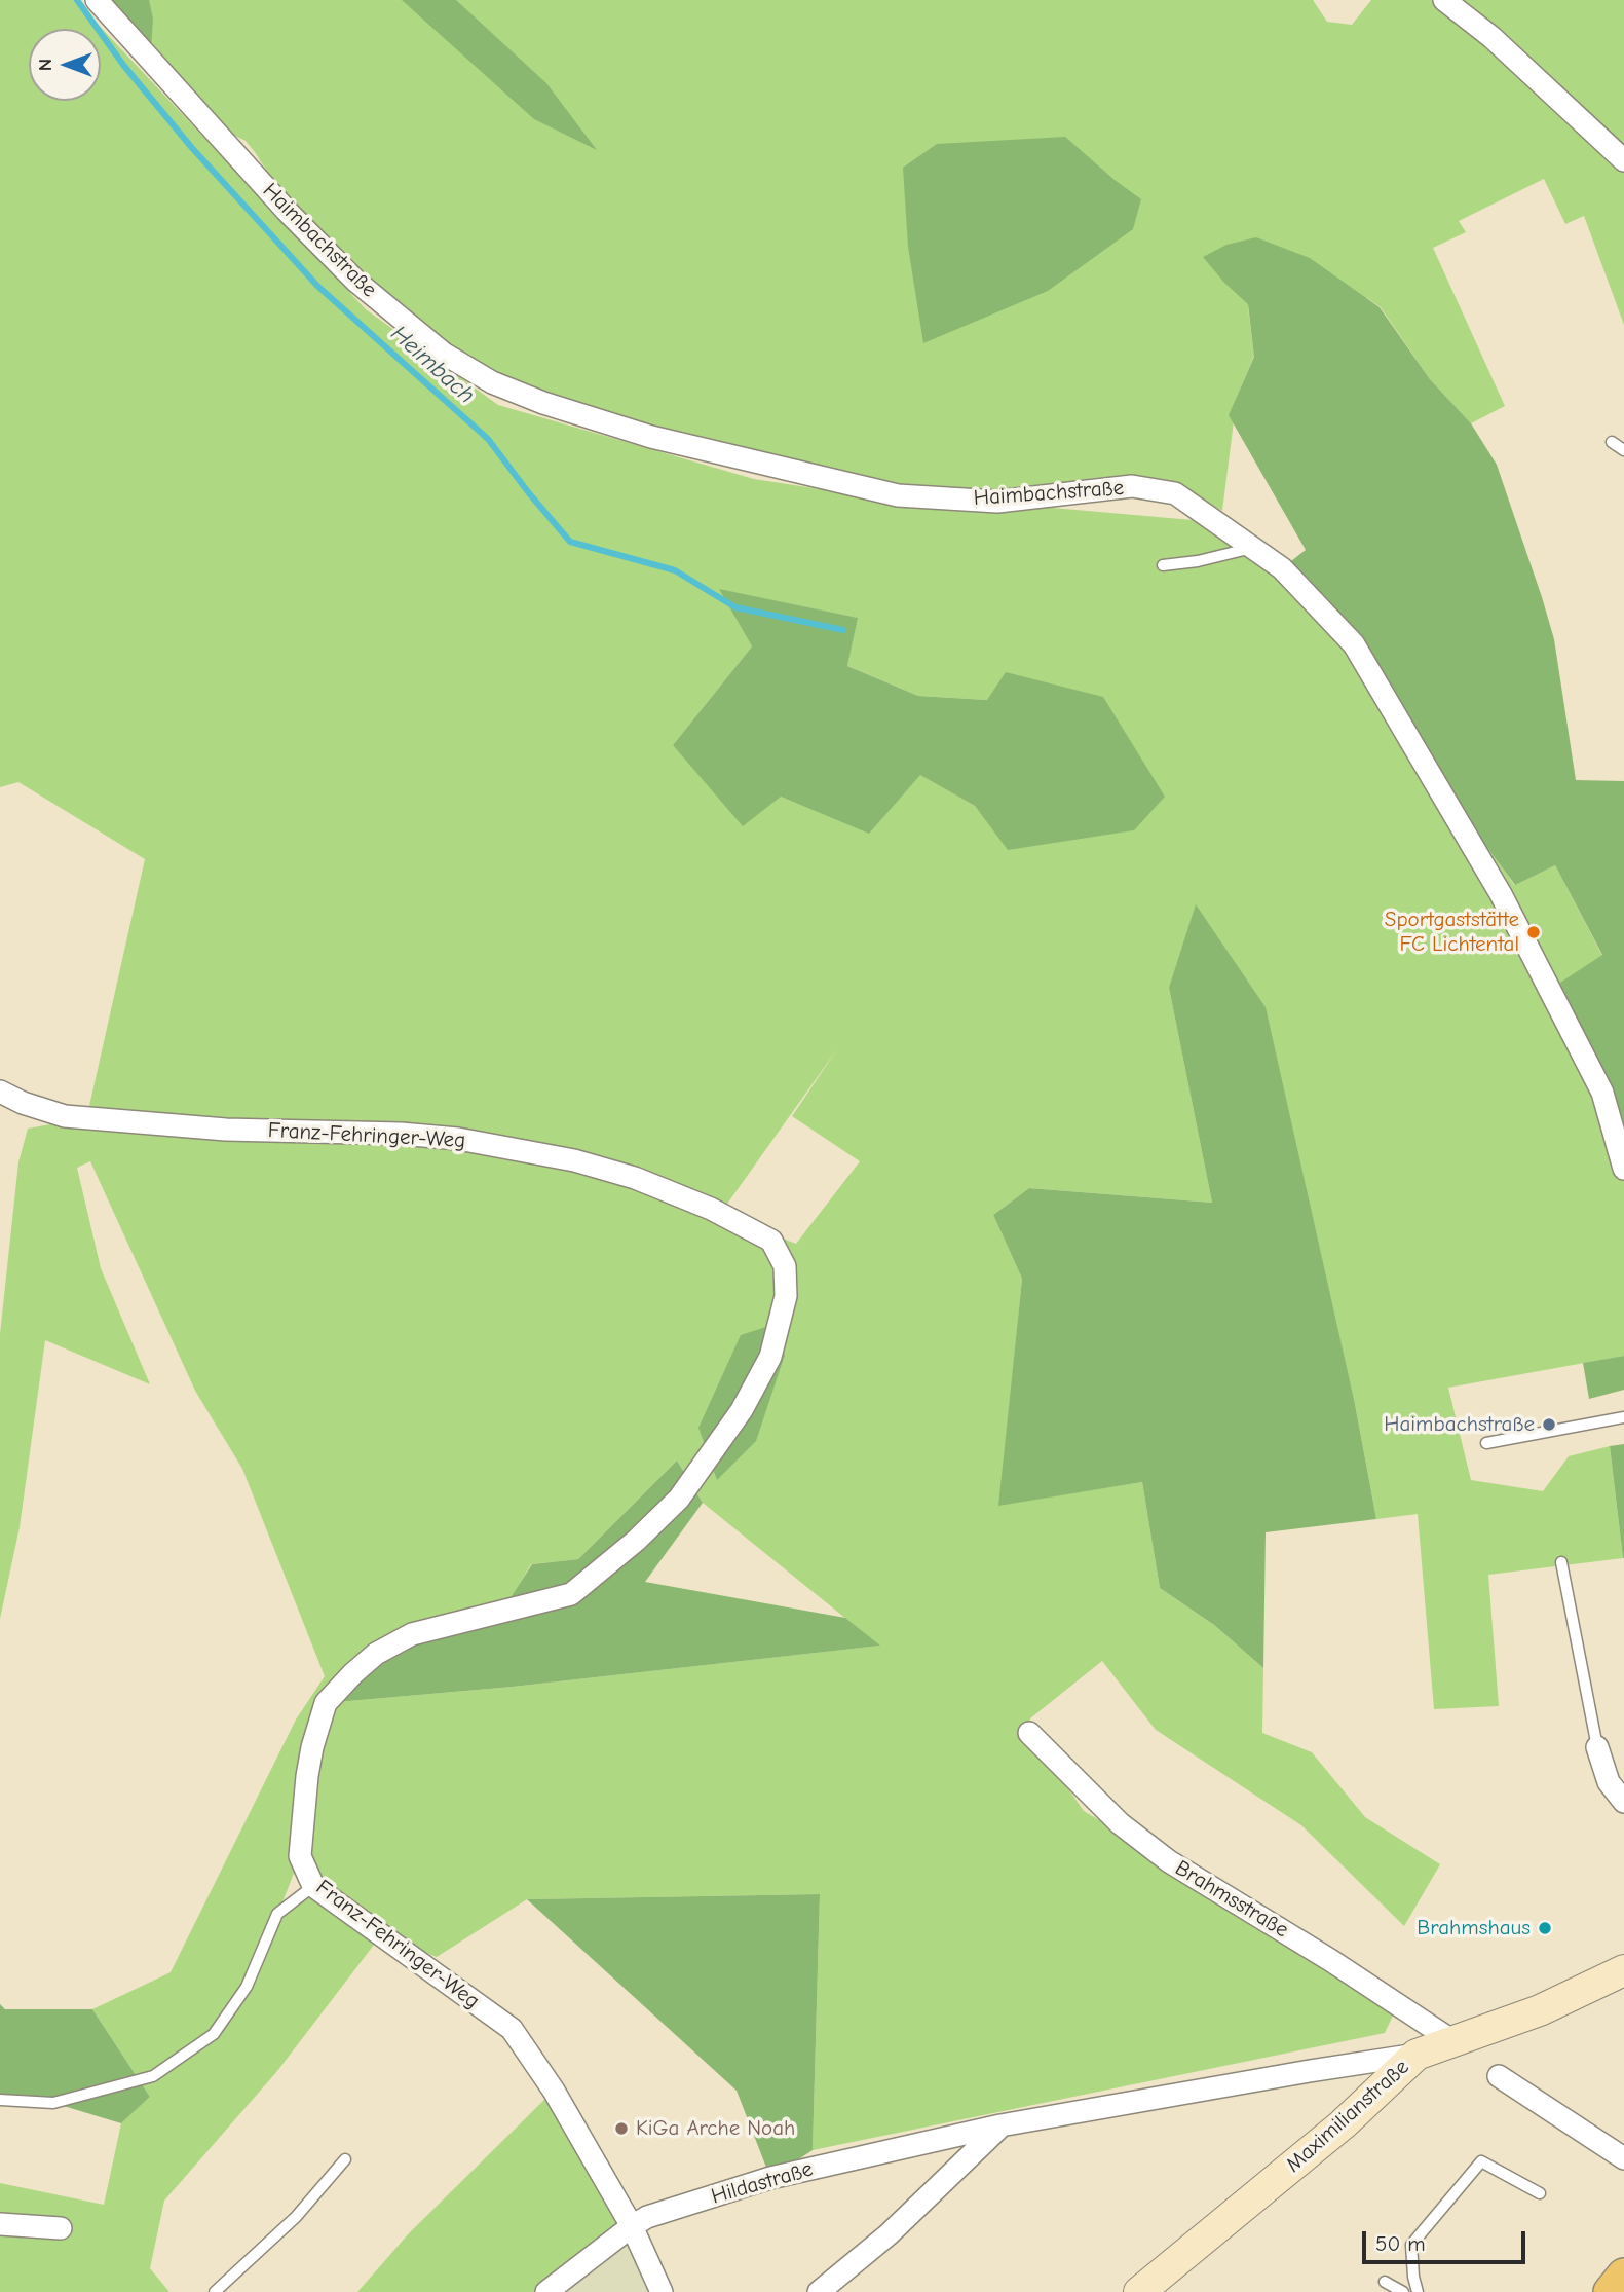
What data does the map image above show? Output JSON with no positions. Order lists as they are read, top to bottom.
{
  "streets": {
    "main road": ["Maximilianstraße"],
    "street": [
      "Haimbachstraße",
      "Franz-Fehringer-Weg",
      "Brahmsstraße",
      "Hildastraße"
    ]
  },
  "crossings": [
    ["Franz-Fehringer-Weg", "Hildastraße"],
    ["Brahmsstraße", "Maximilianstraße"],
    ["Maximilianstraße", "Hildastraße"]
  ],
  "water": ["Heimbach"],
  "places": [
    "Sportgaststätte FC Lichtental",
    "Haimbachstraße",
    "Brahmshaus",
    "KiGa Arche Noah"
  ],
  "scale_bar": "50 m",
  "north": "left"
}
